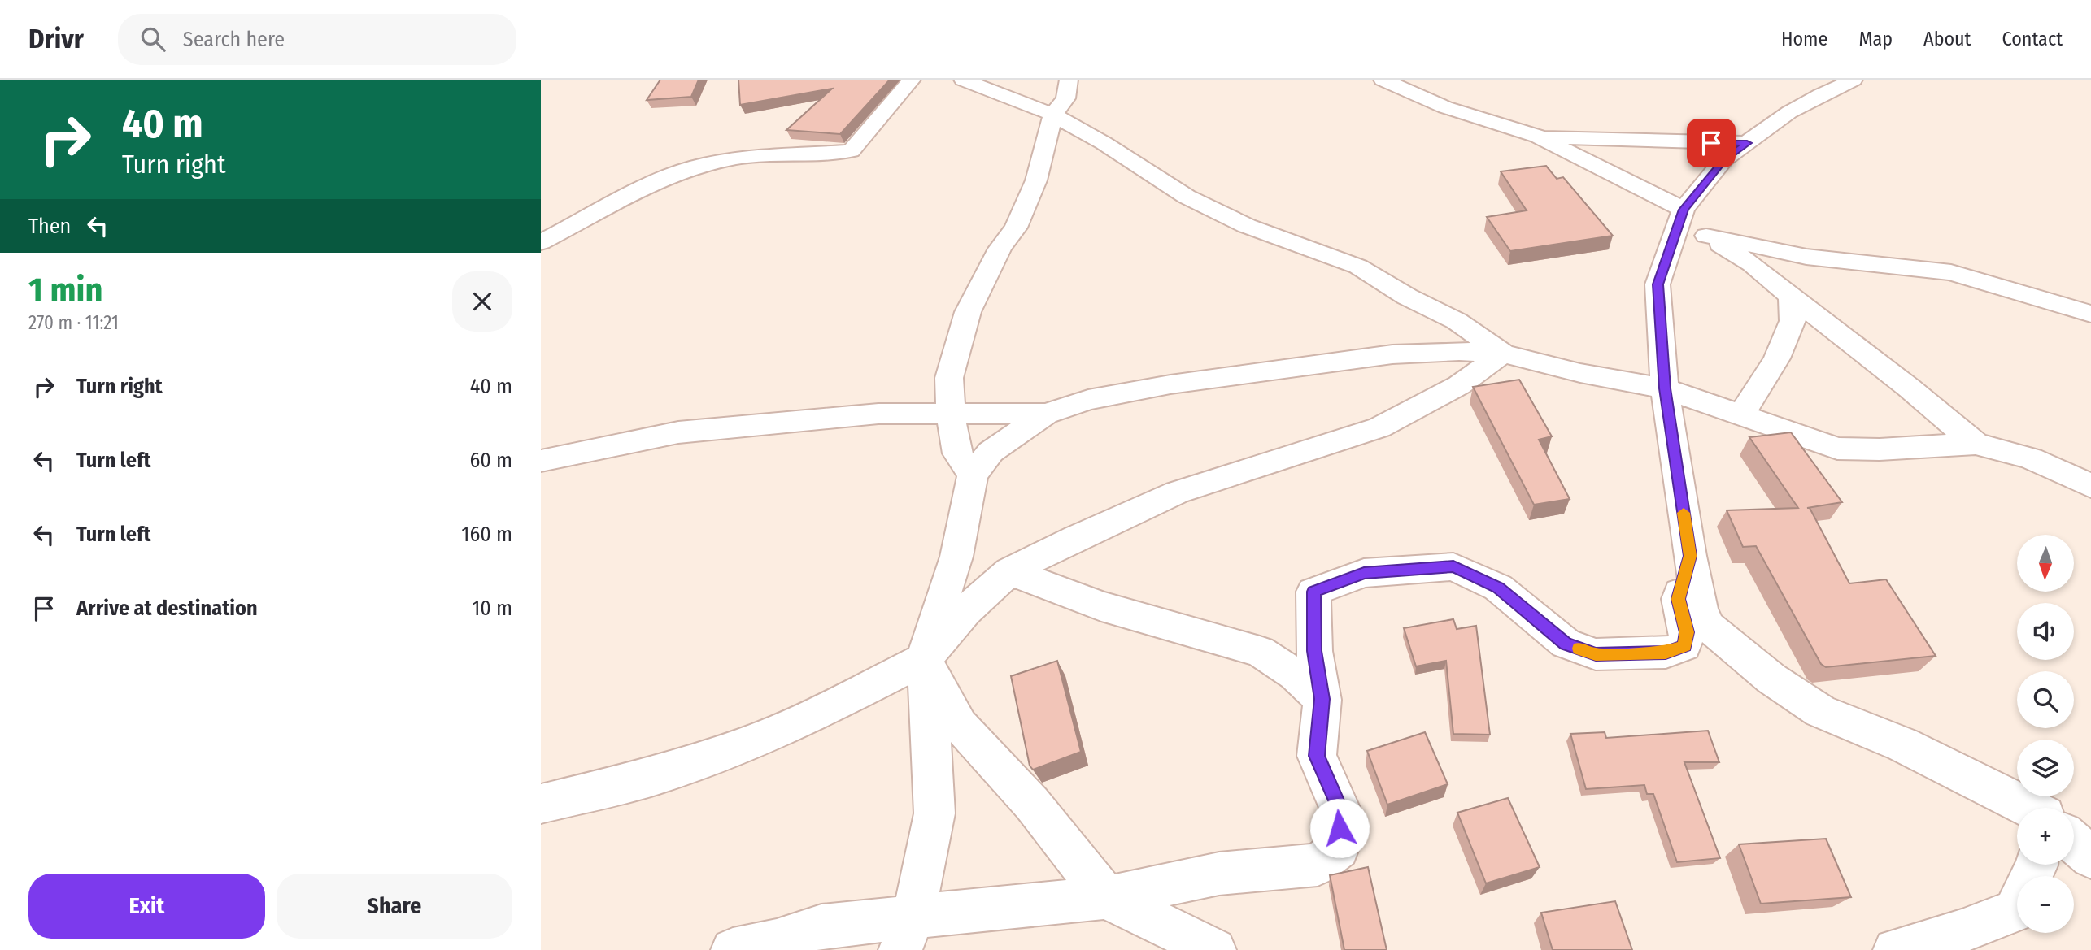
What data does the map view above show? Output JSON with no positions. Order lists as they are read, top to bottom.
{
  "north": "bottom",
  "page": {
    "header": "Drivr",
    "search": "Search here",
    "nav": [
      "Home",
      "Map",
      "About",
      "Contact"
    ],
    "turn": ["40 m", "Turn right"],
    "then": "Then",
    "heading": ["1 min", "270 m · 11:21"],
    "list": [
      {
        "name": "Turn right",
        "value": "40 m"
      },
      {
        "name": "Turn left",
        "value": "60 m"
      },
      {
        "name": "Turn left",
        "value": "160 m"
      },
      {
        "name": "Arrive at destination",
        "value": "10 m"
      }
    ],
    "map_buttons": ["+", "−"],
    "buttons": ["Exit", "Share"]
  }
}
